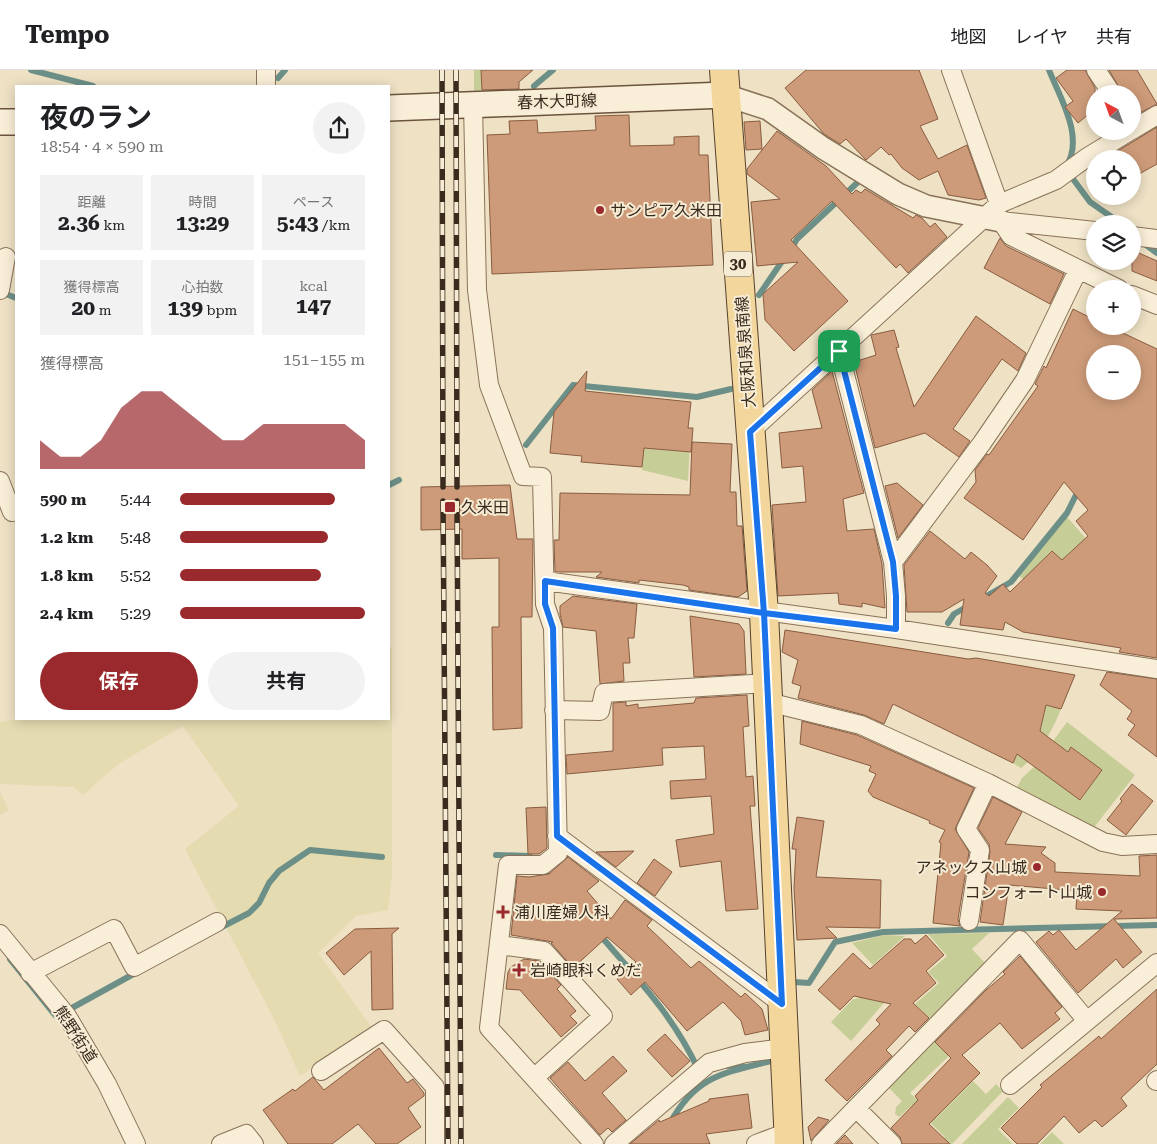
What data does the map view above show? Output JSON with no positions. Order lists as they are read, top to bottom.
{
  "streets": {
    "main road": ["春木大町線", "30", "大阪和泉泉南線"],
    "street": ["熊野街道"]
  },
  "crossings": [
    ["春木大町線", "大阪和泉泉南線"]
  ],
  "places": {
    "other": ["サンピア久米田", "アネックス山城", "コンフォート山城"],
    "transit": ["久米田"],
    "health": ["浦川産婦人科", "岩崎眼科くめだ"]
  },
  "north": "top left",
  "page": {
    "header": "Tempo",
    "nav": ["地図", "レイヤ", "共有"],
    "map_buttons": ["+", "−"],
    "heading": ["夜のラン", "18:54 · 4 × 590 m"],
    "stats": [
      ["距離", "2.36 km"],
      ["時間", "13:29"],
      ["ペース", "5:43 /km"],
      ["獲得標高", "20 m"],
      ["心拍数", "139 bpm"],
      ["kcal", "147"]
    ],
    "chart": ["獲得標高", "151–155 m"],
    "list": [
      {
        "name": "590 m",
        "note": "5:44"
      },
      {
        "name": "1.2 km",
        "note": "5:48"
      },
      {
        "name": "1.8 km",
        "note": "5:52"
      },
      {
        "name": "2.4 km",
        "note": "5:29"
      }
    ],
    "buttons": ["保存", "共有"]
  }
}
